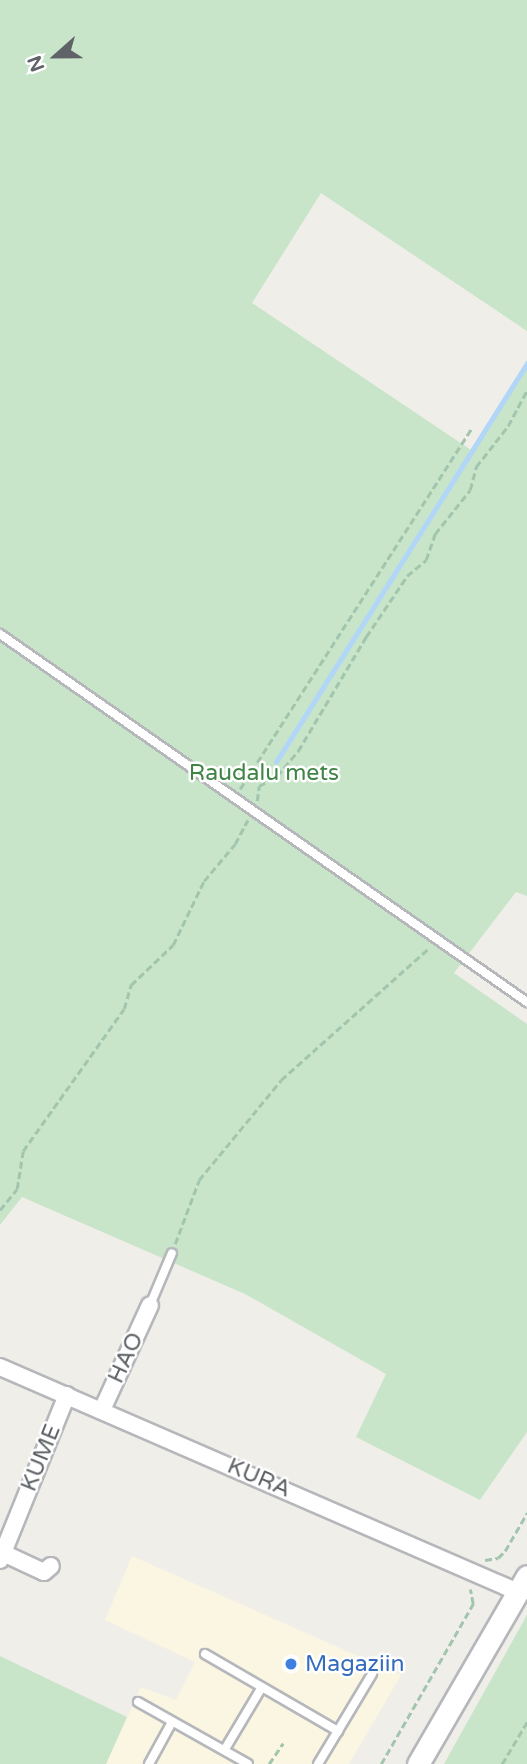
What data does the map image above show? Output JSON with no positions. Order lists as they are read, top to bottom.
{
  "streets": {
    "street": ["HAO", "KUME", "KURA"]
  },
  "crossings": [
    ["HAO", "KURA"],
    ["KUME", "KURA"]
  ],
  "parks": ["Raudalu mets"],
  "places": ["Magaziin"],
  "north": "left"
}
